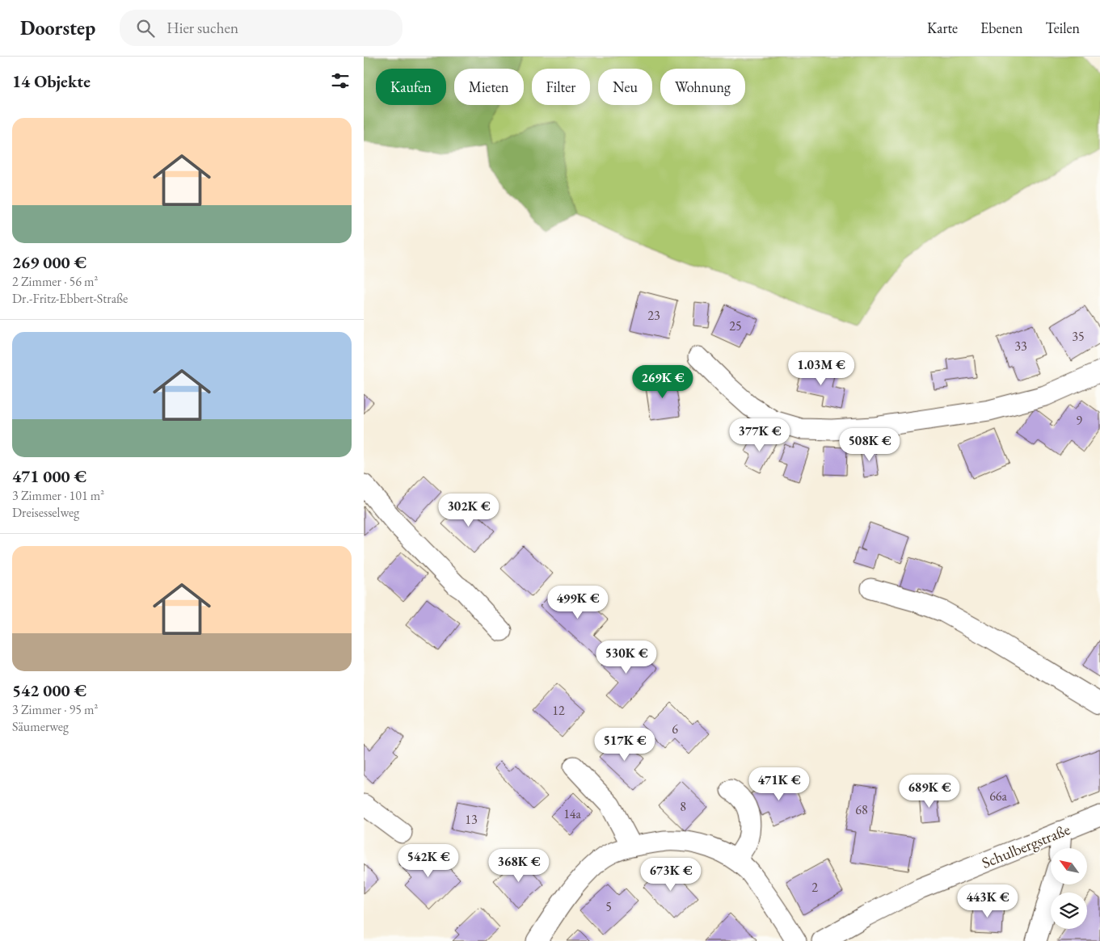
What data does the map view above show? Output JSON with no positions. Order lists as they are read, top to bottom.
{
  "streets": {
    "street": ["Schulbergstraße"]
  },
  "house_numbers": [
    "23",
    "25",
    "35",
    "33",
    "9",
    "12",
    "6",
    "66a",
    "8",
    "68",
    "14a",
    "13",
    "2",
    "5"
  ],
  "north": "top left",
  "page": {
    "header": "Doorstep",
    "search": "Hier suchen",
    "nav": ["Karte", "Ebenen", "Teilen"],
    "heading": "14 Objekte",
    "chip": [
      "Kaufen",
      "Mieten",
      "Filter",
      "Neu",
      "Wohnung"
    ],
    "list": [
      {
        "name": "269 000 €",
        "note": "2 Zimmer · 56 m² · Dr.-Fritz-Ebbert-Straße"
      },
      {
        "name": "471 000 €",
        "note": "3 Zimmer · 101 m² · Dreisesselweg"
      },
      {
        "name": "542 000 €",
        "note": "3 Zimmer · 95 m² · Säumerweg"
      }
    ],
    "price": [
      "1.03M €",
      "269K €",
      "377K €",
      "508K €",
      "302K €",
      "499K €",
      "530K €",
      "517K €",
      "471K €",
      "689K €",
      "542K €",
      "368K €",
      "673K €",
      "443K €"
    ]
  }
}
